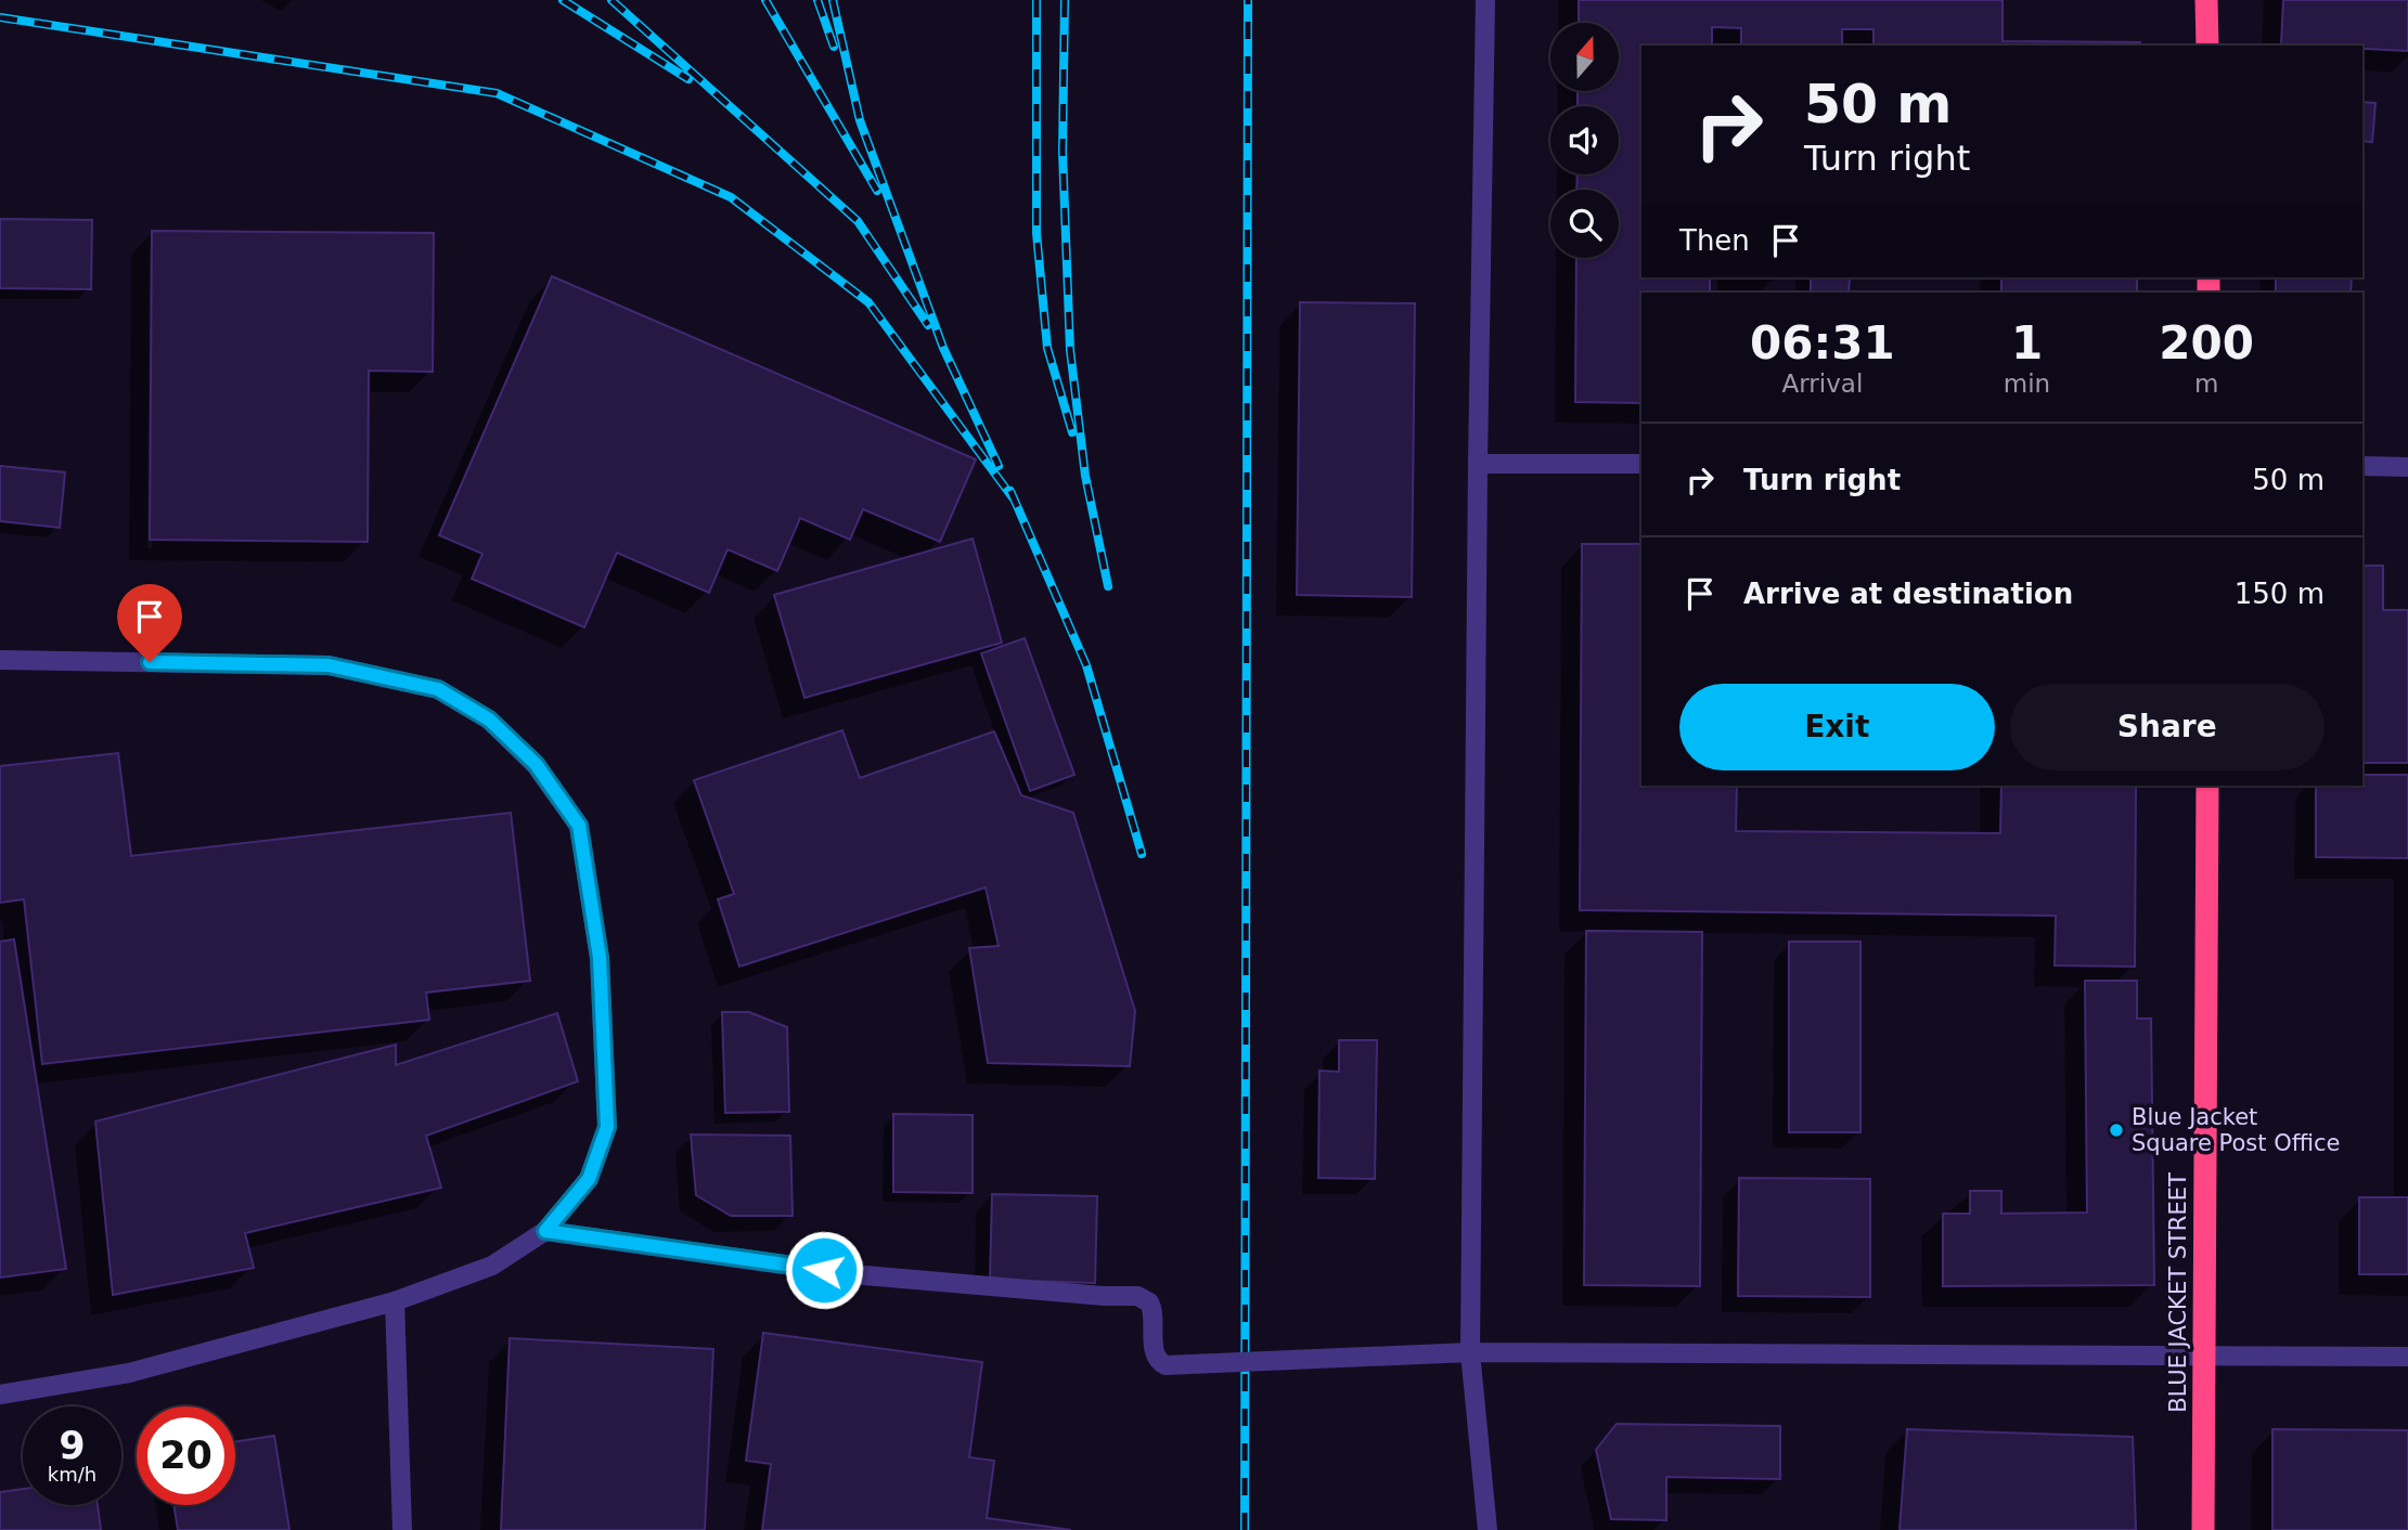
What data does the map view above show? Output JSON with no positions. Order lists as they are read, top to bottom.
{
  "streets": {
    "highway": ["BLUE JACKET STREET"]
  },
  "places": ["Blue Jacket Square Post Office"],
  "north": "top",
  "page": {
    "turn": ["50 m", "Turn right"],
    "then": "Then",
    "eta": [
      "06:31",
      "Arrival",
      "1",
      "min",
      "200",
      "m"
    ],
    "list": [
      {
        "name": "Turn right",
        "value": "50 m"
      },
      {
        "name": "Arrive at destination",
        "value": "150 m"
      }
    ],
    "buttons": ["Exit", "Share"],
    "speed": "9 km/h",
    "limit": "20"
  }
}
